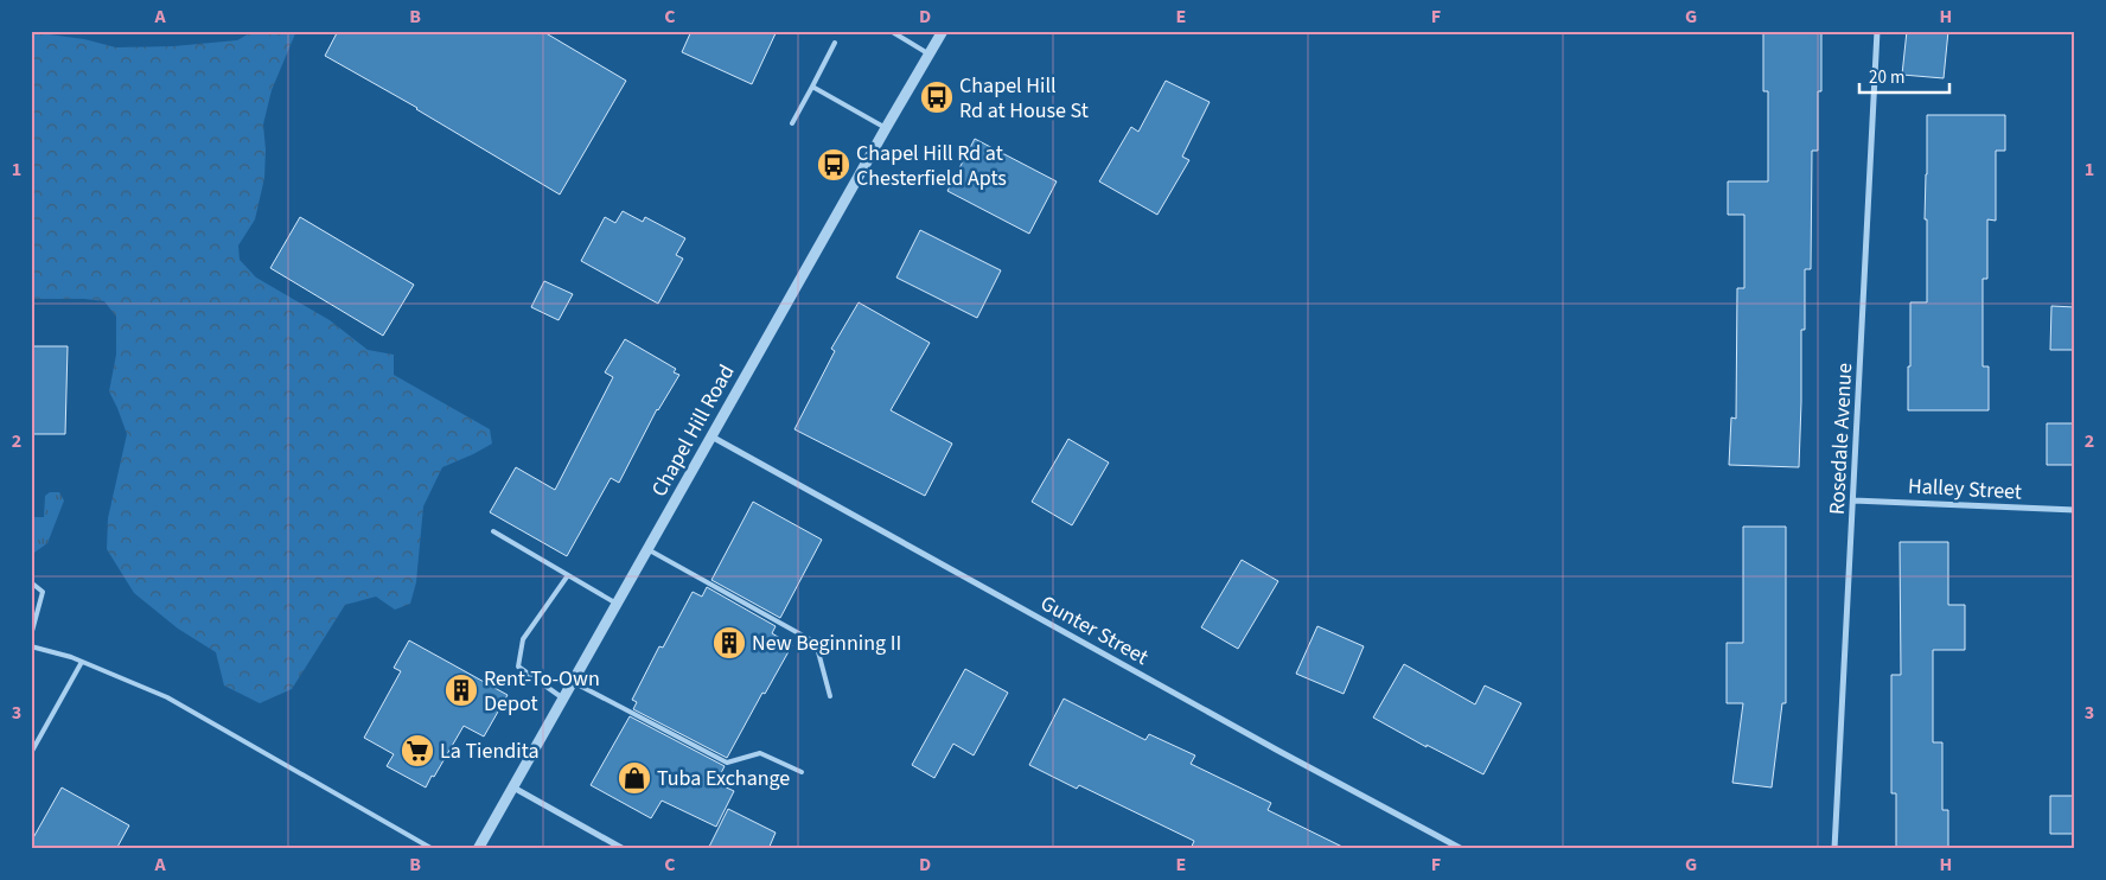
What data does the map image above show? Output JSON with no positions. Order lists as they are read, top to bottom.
{
  "streets": {
    "street": [
      "Chapel Hill Road",
      "Rosedale Avenue",
      "Halley Street",
      "Gunter Street"
    ]
  },
  "crossings": [
    ["Chapel Hill Road", "Gunter Street"],
    ["Rosedale Avenue", "Halley Street"]
  ],
  "places": {
    "bus stop": ["Chapel Hill Rd at House St", "Chapel Hill Rd at Chesterfield Apts"],
    "building": ["New Beginning II", "Rent-To-Own Depot"],
    "supermarket": ["La Tiendita"],
    "shop": ["Tuba Exchange"]
  },
  "scale_bar": "20 m",
  "grid": {
    "columns": [
      "A",
      "B",
      "C",
      "D",
      "E",
      "F",
      "G",
      "H"
    ],
    "rows": ["1", "2", "3"]
  }
}
